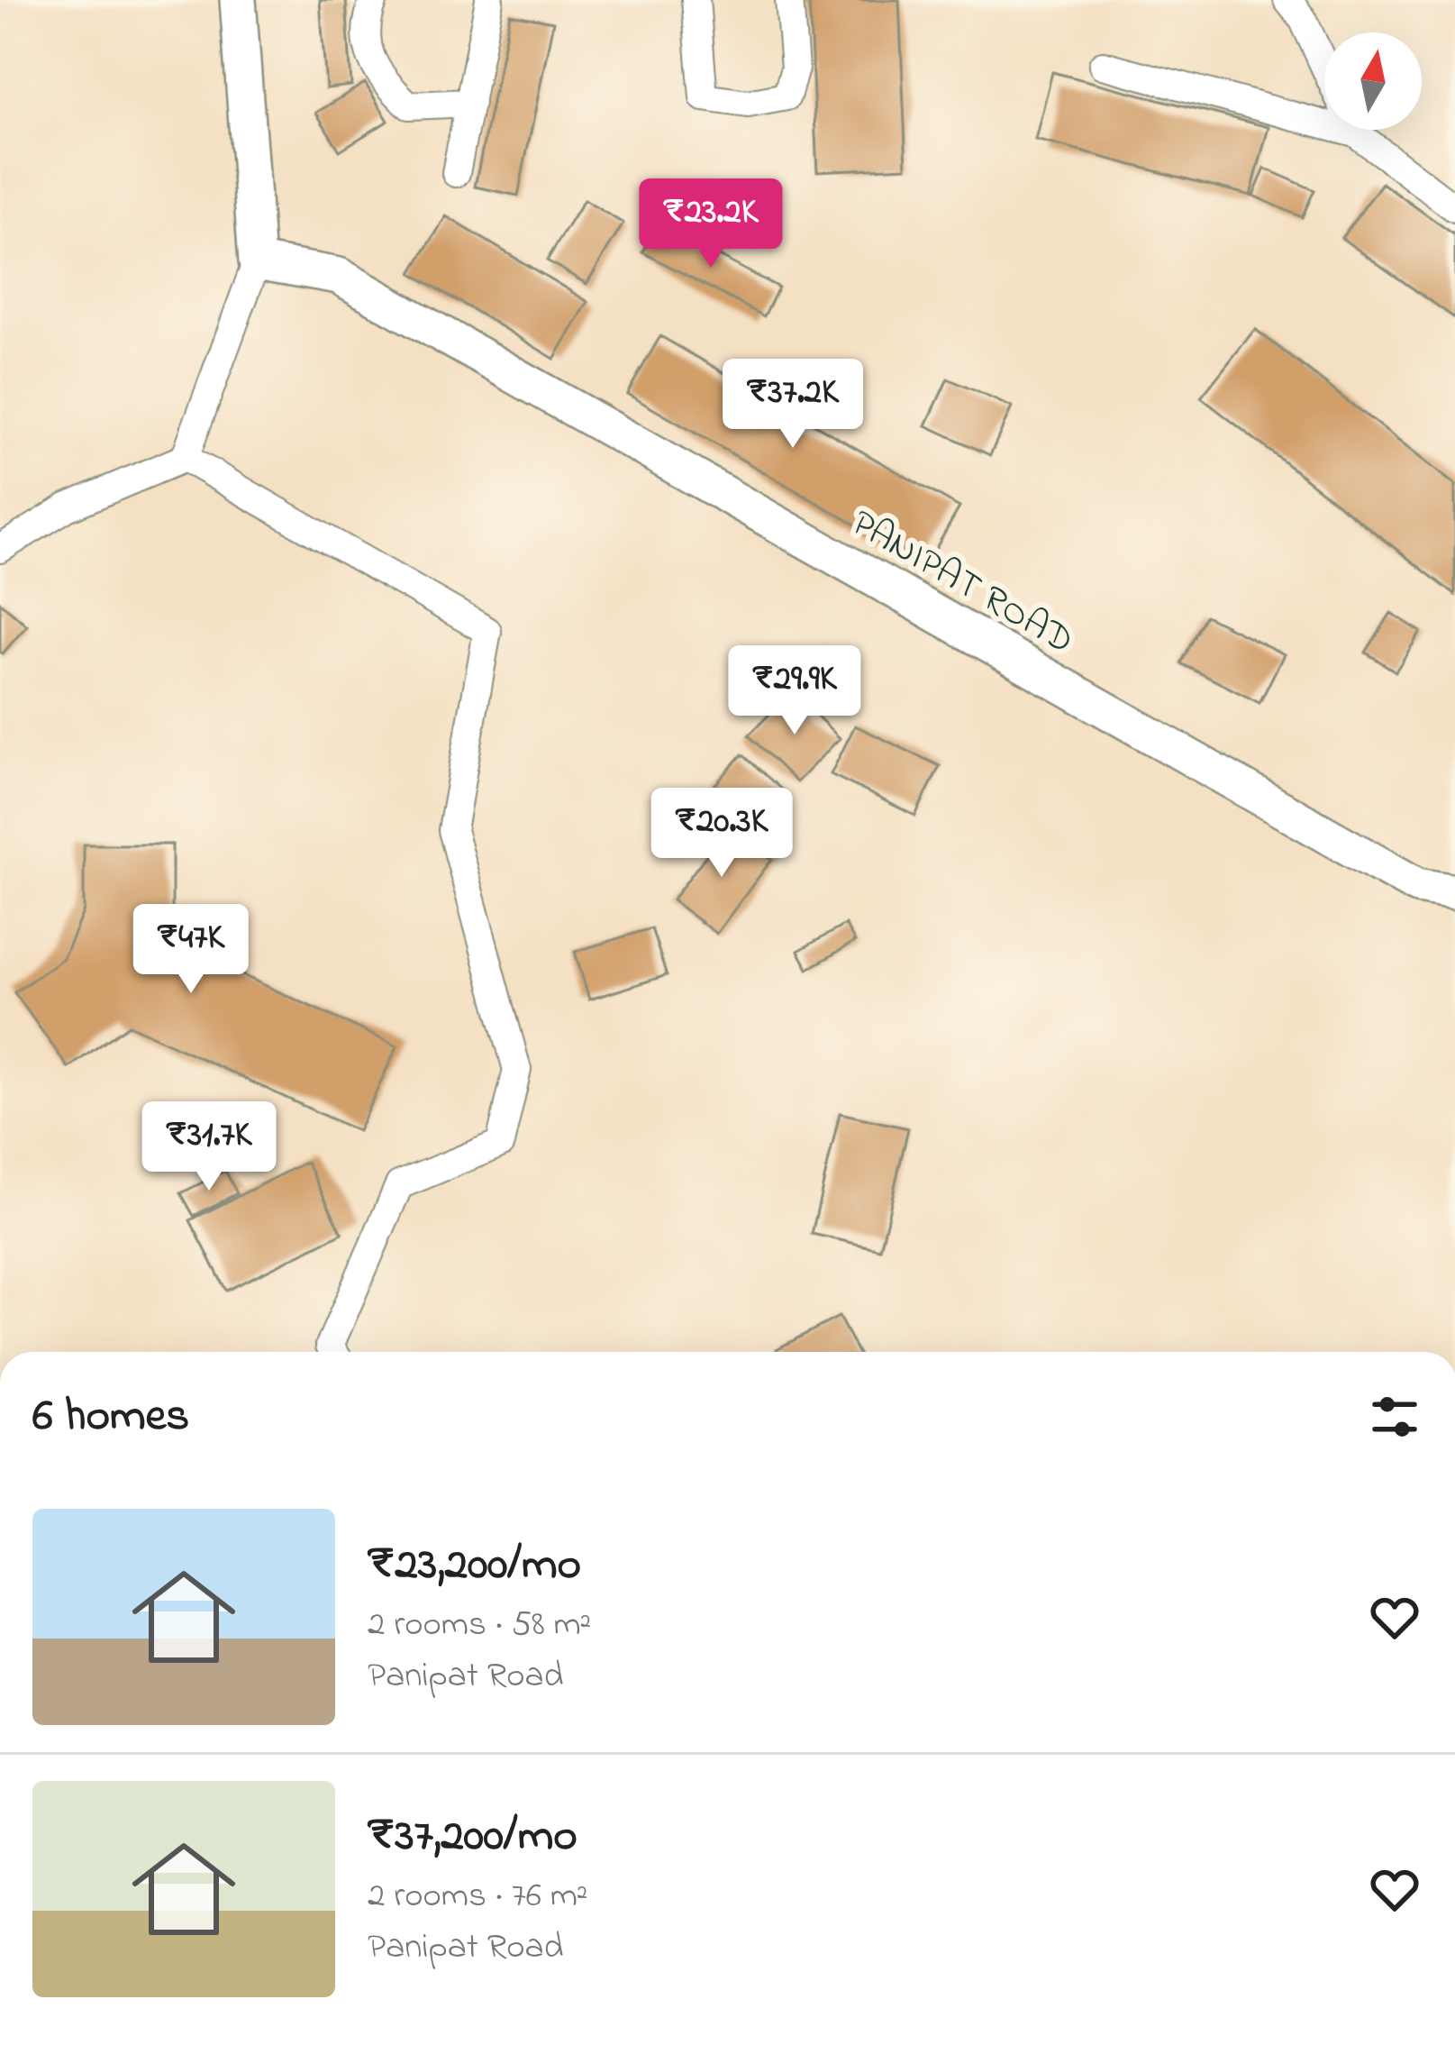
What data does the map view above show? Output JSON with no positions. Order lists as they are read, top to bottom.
{
  "streets": {
    "street": ["PANIPAT ROAD"]
  },
  "north": "top",
  "page": {
    "price": [
      "₹23.2K",
      "₹37.2K",
      "₹29.9K",
      "₹20.3K",
      "₹47K",
      "₹31.7K"
    ],
    "heading": "6 homes",
    "list": [
      {
        "name": "₹23,200/mo",
        "note": "2 rooms · 58 m² · Panipat Road"
      },
      {
        "name": "₹37,200/mo",
        "note": "2 rooms · 76 m² · Panipat Road"
      }
    ]
  }
}
